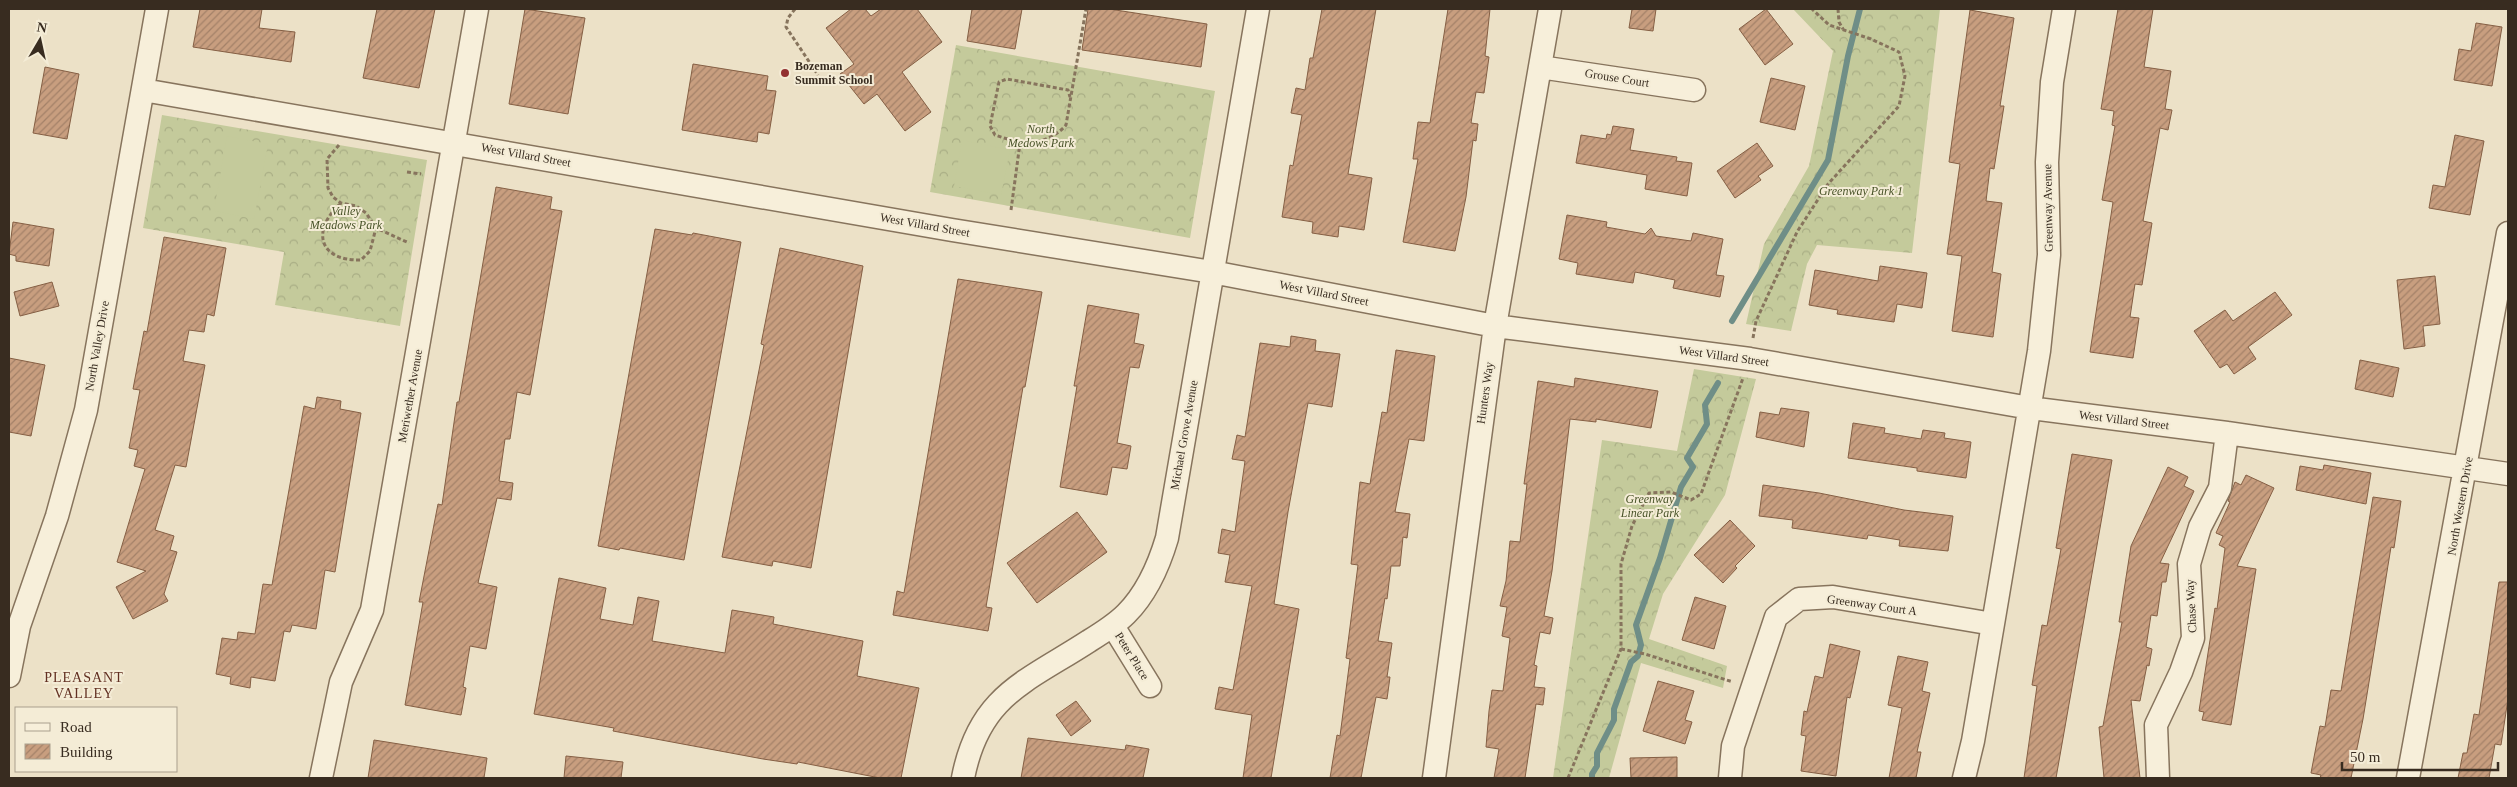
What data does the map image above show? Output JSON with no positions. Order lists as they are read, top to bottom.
{
  "streets": {
    "street": [
      "Grouse Court",
      "West Villard Street",
      "Greenway Avenue",
      "North Valley Drive",
      "Hunters Way",
      "Meriwether Avenue",
      "Michael Grove Avenue",
      "North Western Drive",
      "Greenway Court A",
      "Chase Way",
      "Peter Place"
    ]
  },
  "crossings": [
    ["Grouse Court", "Hunters Way"],
    ["West Villard Street", "Greenway Avenue"],
    ["West Villard Street", "North Valley Drive"],
    ["West Villard Street", "Hunters Way"],
    ["West Villard Street", "Meriwether Avenue"],
    ["West Villard Street", "Michael Grove Avenue"],
    ["West Villard Street", "North Western Drive"],
    ["West Villard Street", "Chase Way"],
    ["Michael Grove Avenue", "Peter Place"]
  ],
  "districts": ["PLEASANT VALLEY"],
  "parks": [
    "North Medows Park",
    "Greenway Park 1",
    "Valley Meadows Park",
    "Greenway Linear Park"
  ],
  "places": ["Bozeman Summit School"],
  "legend": ["Road", "Building"],
  "scale_bar": "50 m",
  "north": "top"
}
